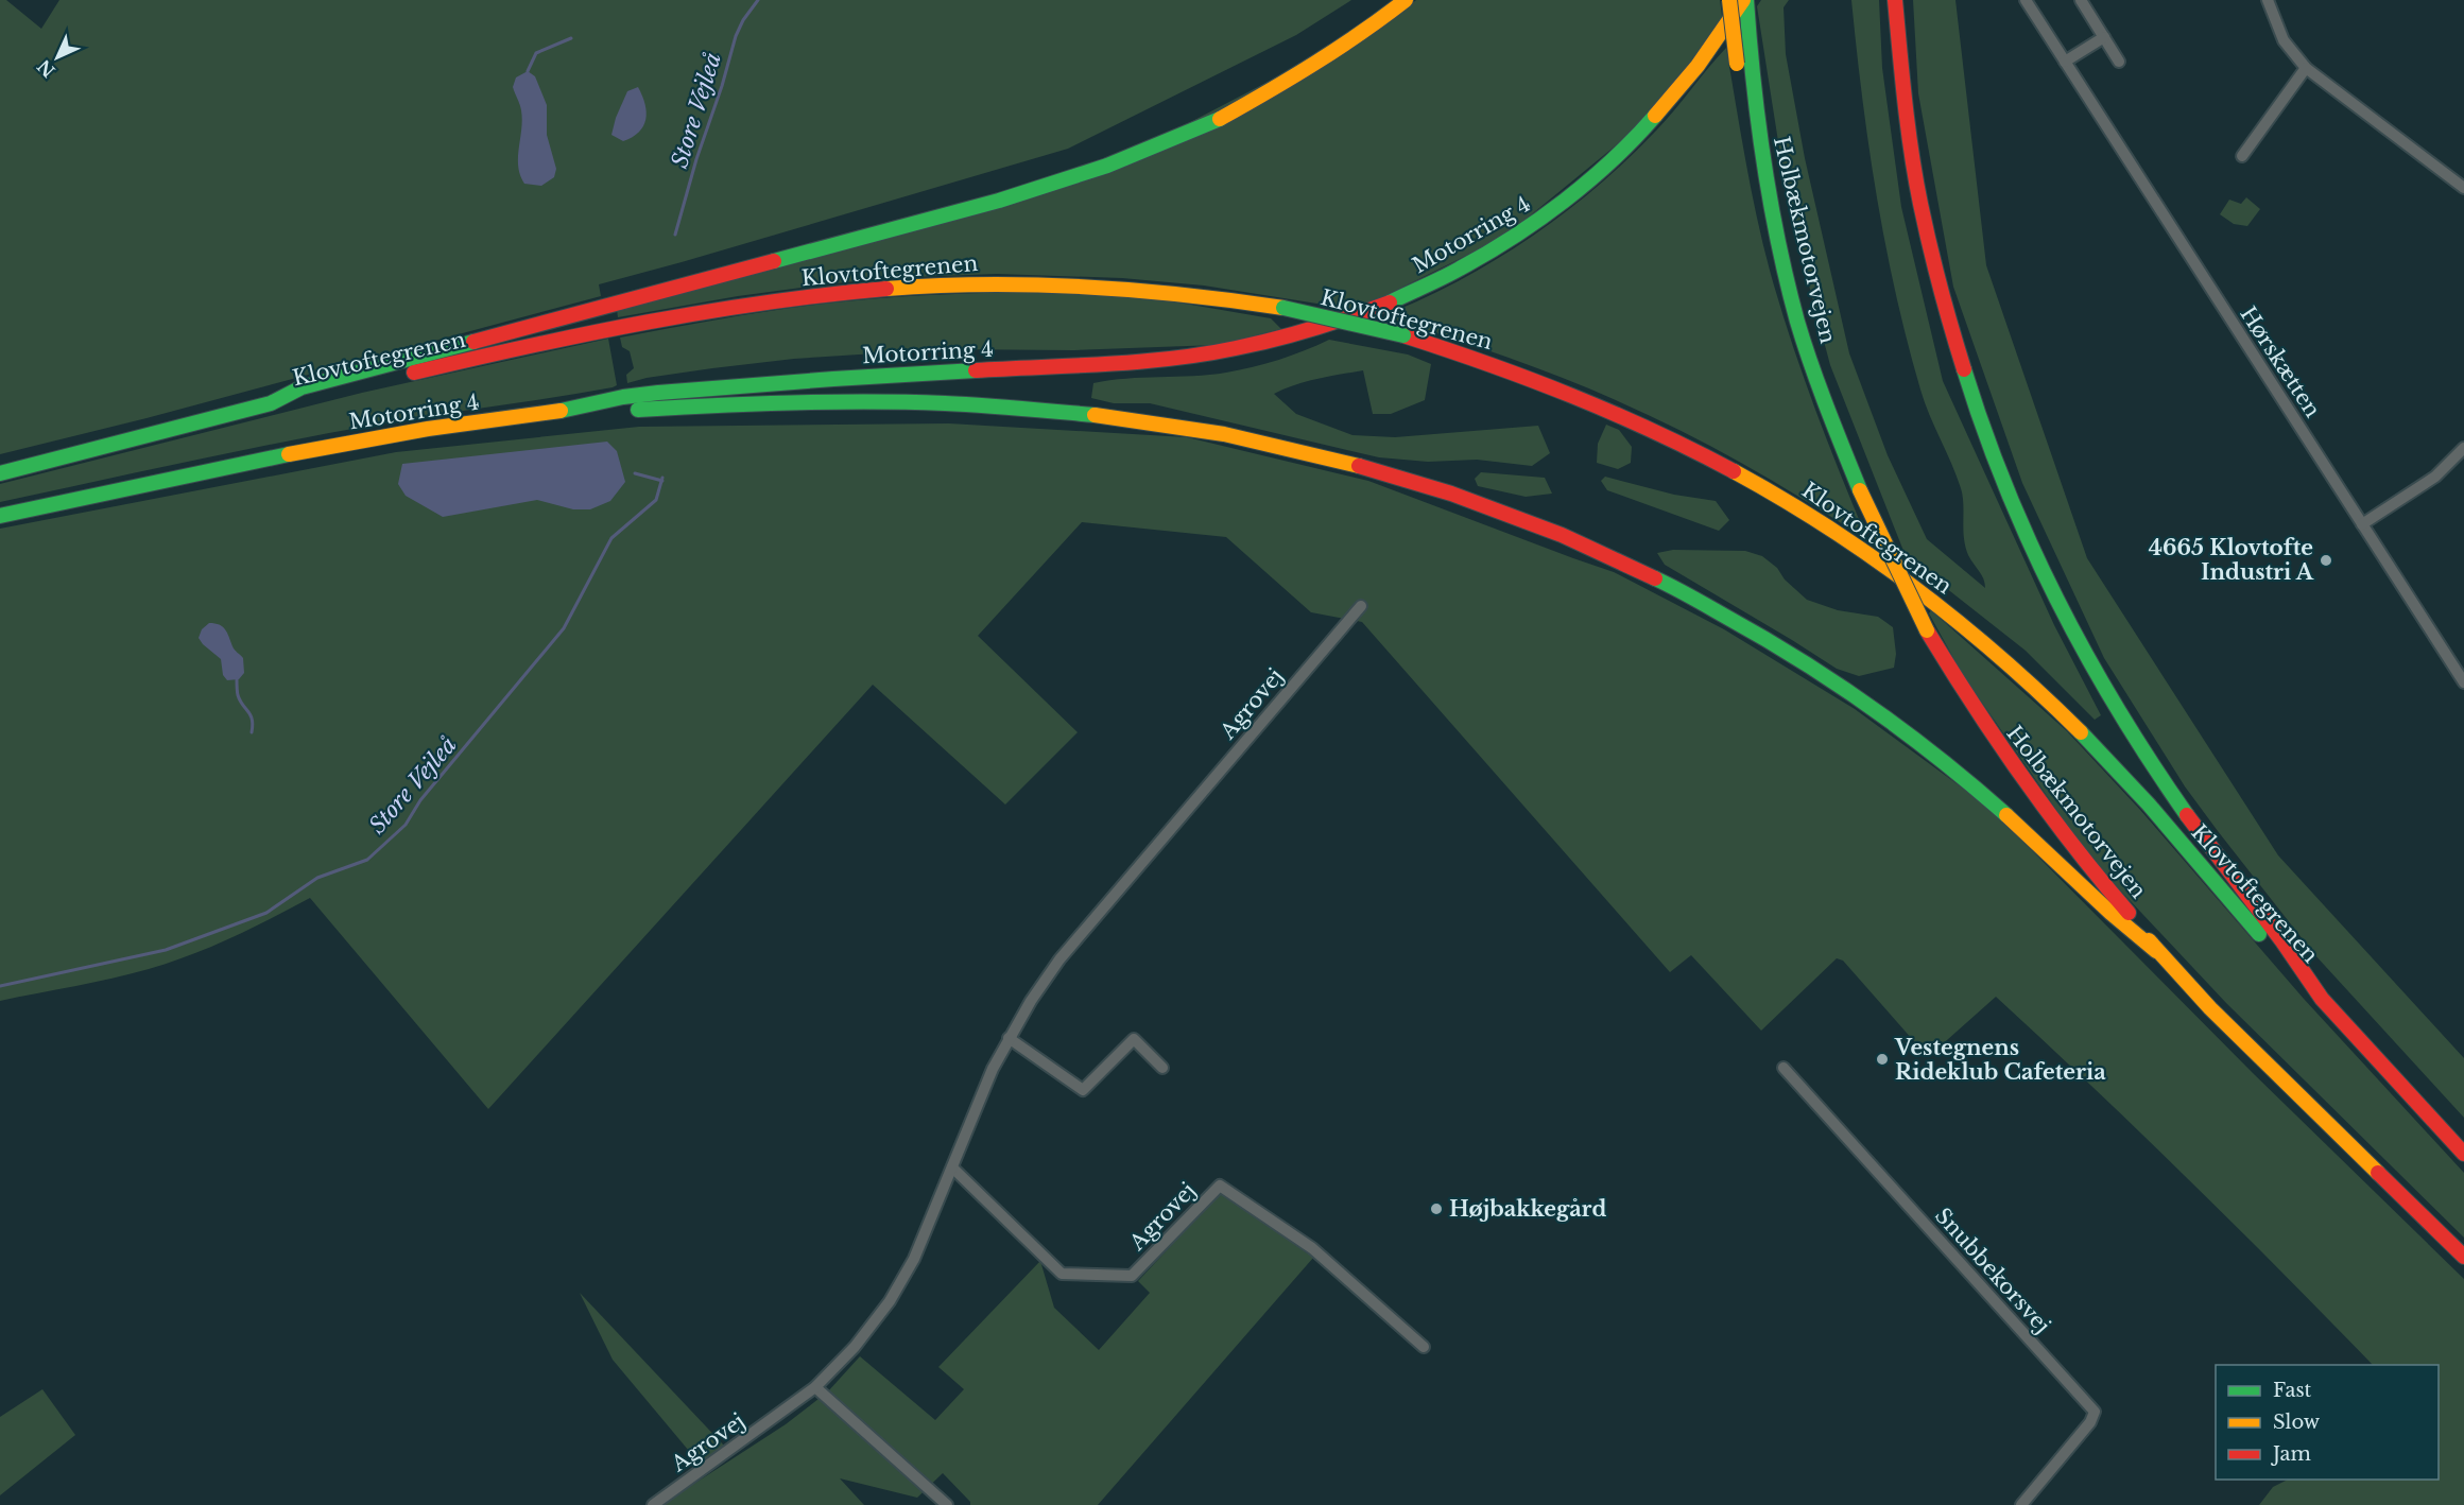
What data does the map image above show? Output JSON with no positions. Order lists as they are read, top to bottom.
{
  "streets": {
    "highway": ["Motorring 4", "Holbækmotorvejen", "Klovtoftegrenen"],
    "street": ["Hørskætten", "Agrovej", "Snubbekorsvej"]
  },
  "water": ["Store Vejleå"],
  "places": ["4665 Klovtofte Industri A", "Vestegnens Rideklub Cafeteria", "Højbakkegård"],
  "legend": ["Fast", "Slow", "Jam"],
  "north": "bottom left"
}
